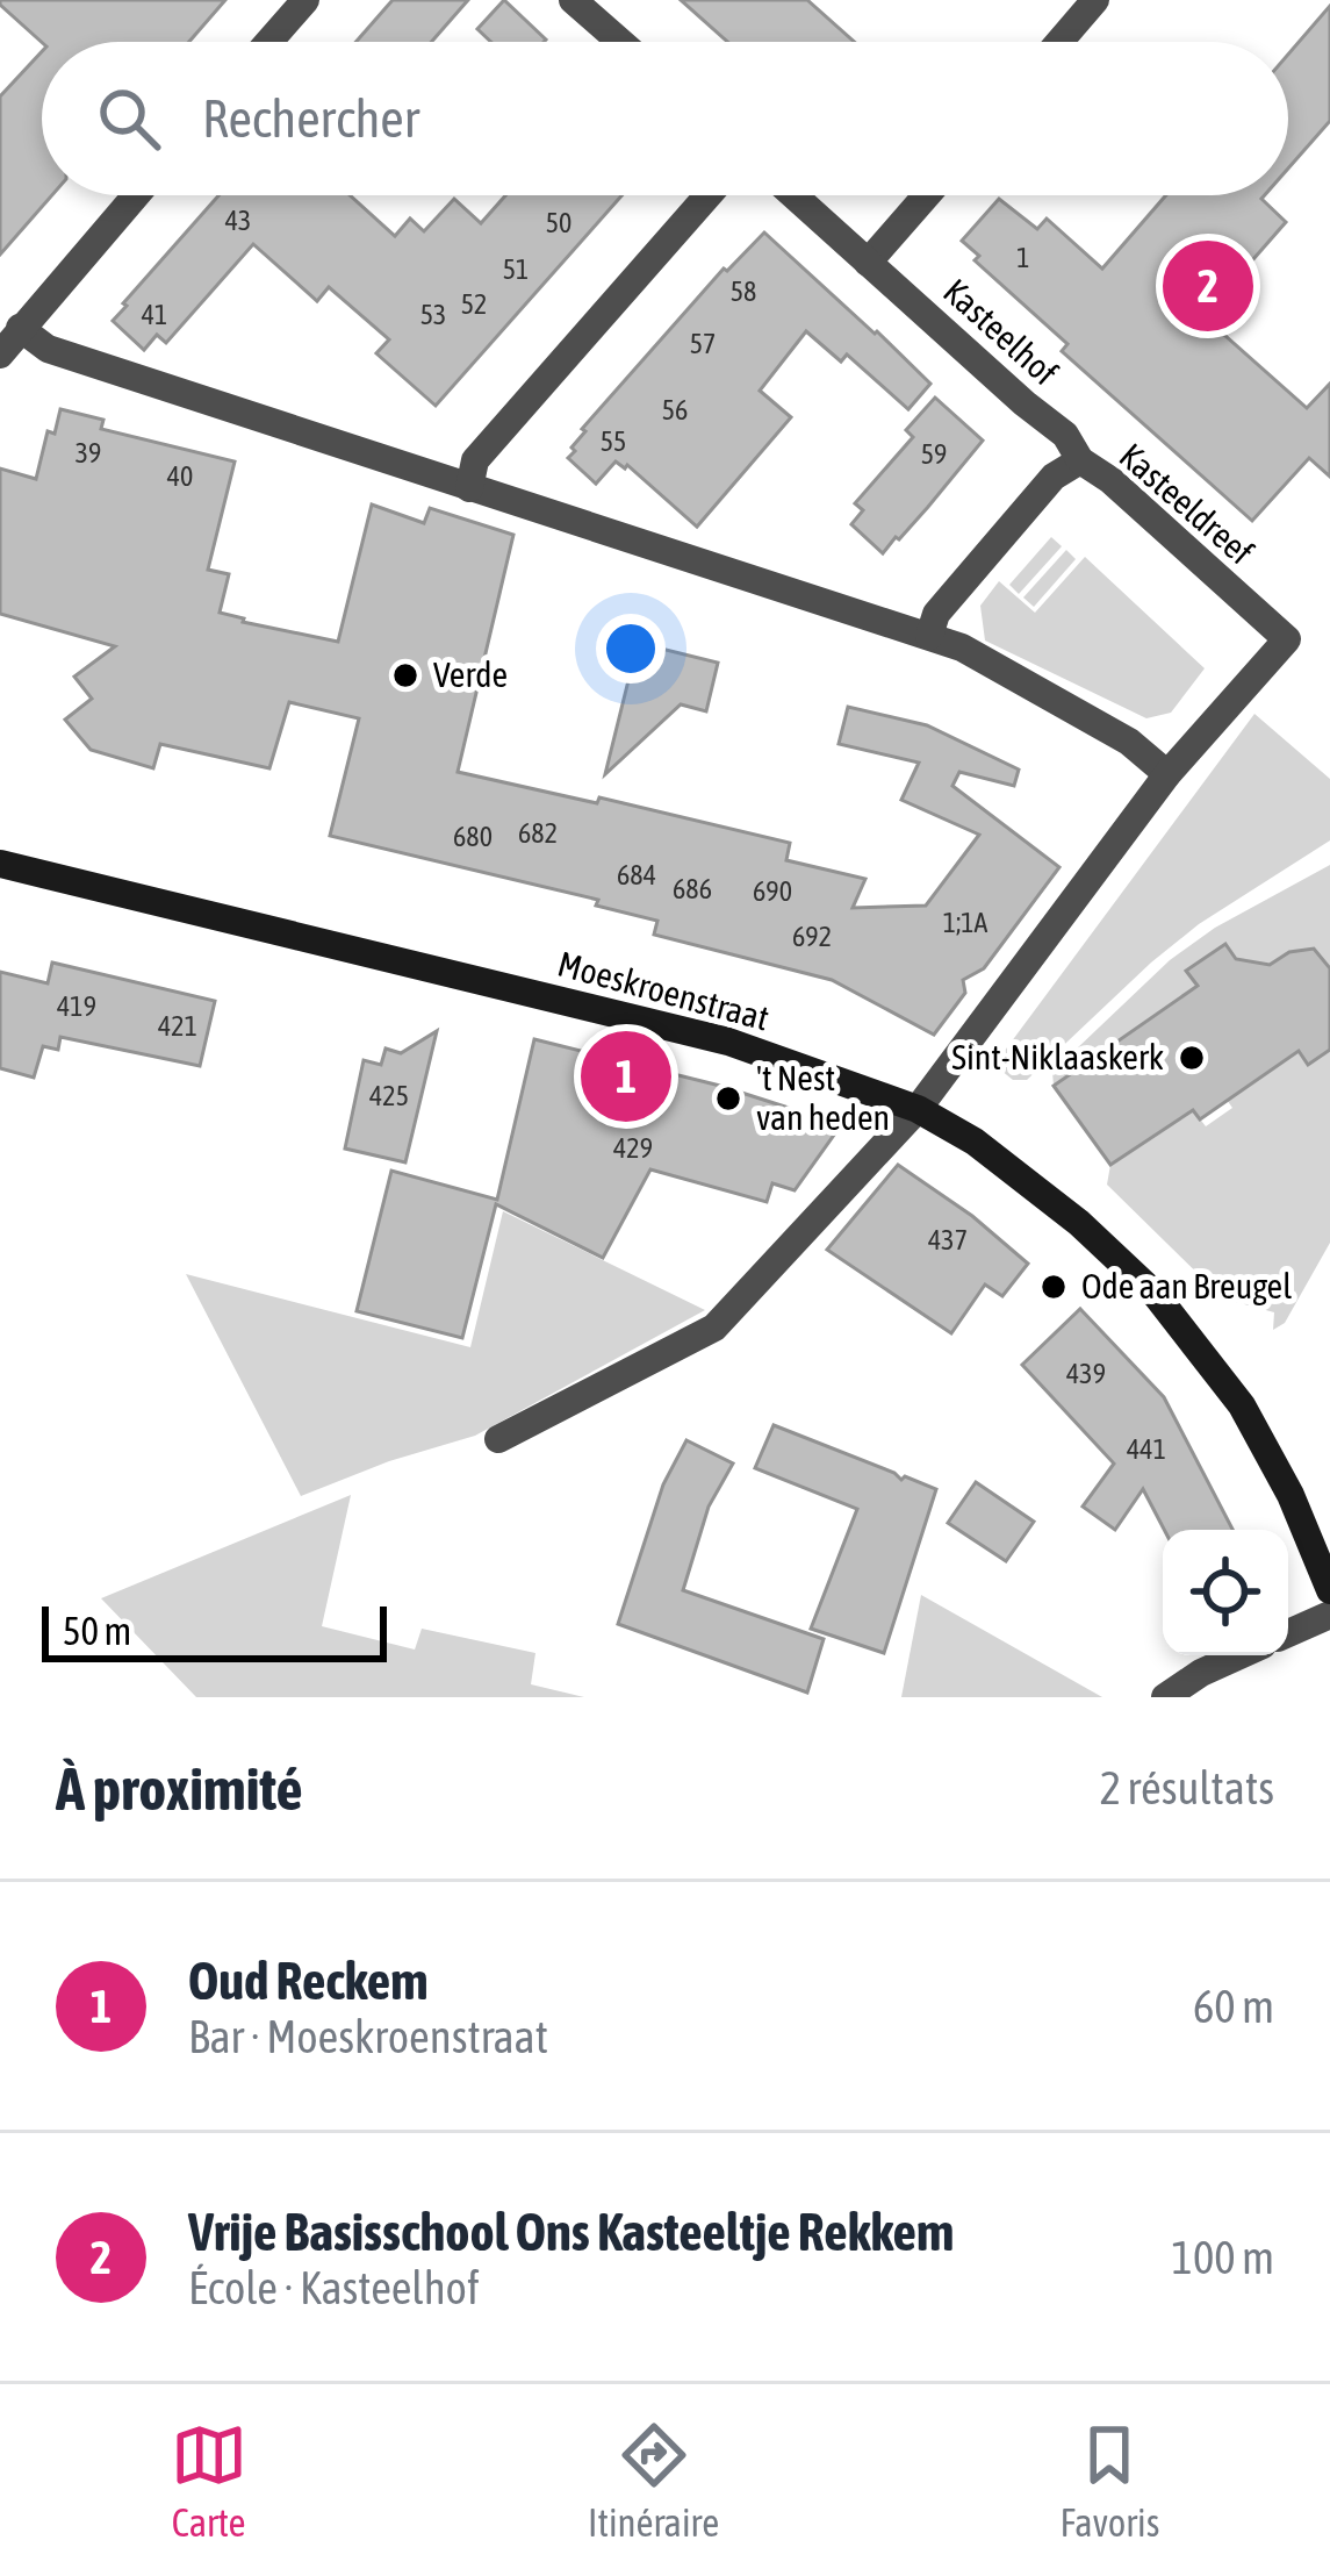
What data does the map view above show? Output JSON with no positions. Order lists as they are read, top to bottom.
{
  "streets": {
    "main road": ["Moeskroenstraat"],
    "street": ["Kasteelhof", "Kasteeldreef"]
  },
  "crossings": [
    ["Kasteelhof", "Kasteeldreef"],
    ["Kasteeldreef", "Moeskroenstraat"]
  ],
  "places": [
    "Verde",
    "Sint-Niklaaskerk",
    "'t Nest van heden",
    "Ode aan Breugel"
  ],
  "house_numbers": [
    "43",
    "50",
    "1",
    "51",
    "58",
    "52",
    "41",
    "53",
    "57",
    "56",
    "55",
    "39",
    "59",
    "40",
    "682",
    "680",
    "684",
    "686",
    "690",
    "1;1A",
    "692",
    "419",
    "421",
    "425",
    "429",
    "437",
    "439",
    "441"
  ],
  "scale_bar": "50 m",
  "page": {
    "search": "Rechercher",
    "pins": ["2", "1"],
    "scale": "50 m",
    "heading": ["À proximité", "2 résultats"],
    "list": [
      {
        "mark": "1",
        "name": "Oud Reckem",
        "note": "Bar · Moeskroenstraat",
        "value": "60 m"
      },
      {
        "mark": "2",
        "name": "Vrije Basisschool Ons Kasteeltje Rekkem",
        "note": "École · Kasteelhof",
        "value": "100 m"
      }
    ],
    "nav": ["Carte", "Itinéraire", "Favoris"]
  }
}
